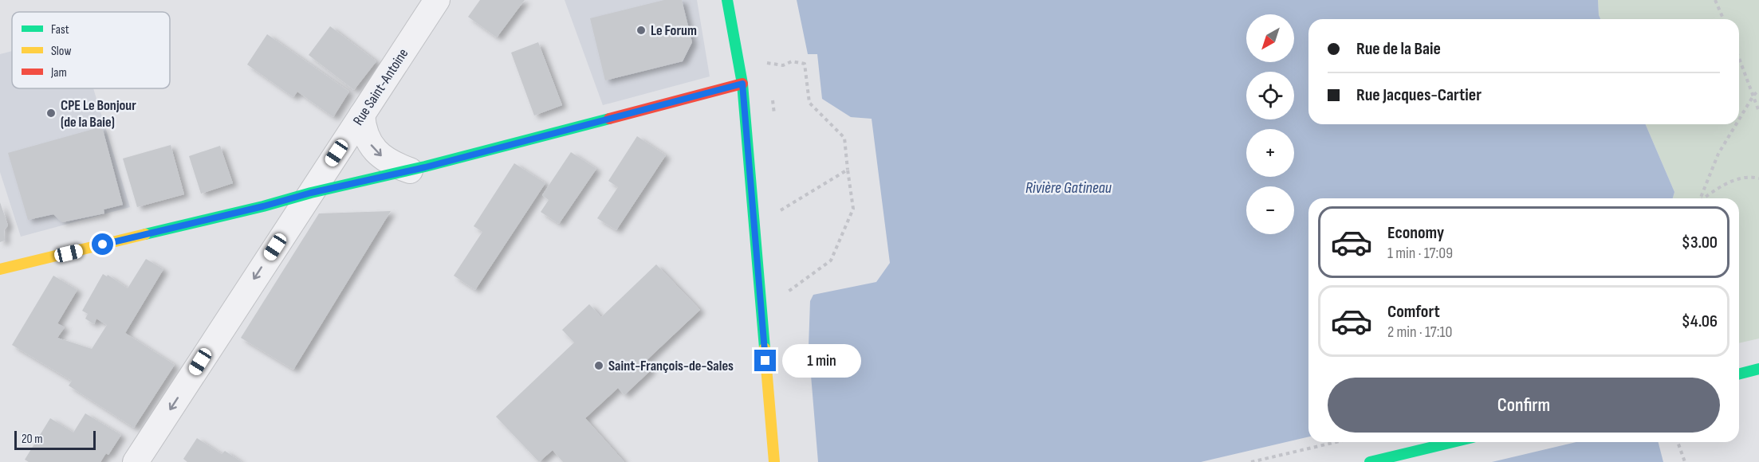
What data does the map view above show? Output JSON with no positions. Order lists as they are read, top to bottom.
{
  "streets": {
    "street": ["Rue Saint-Antoine"]
  },
  "one_way": ["Rue Saint-Antoine"],
  "water": ["Rivière Gatineau"],
  "places": ["Le Forum", "CPE Le Bonjour (de la Baie)", "Saint-François-de-Sales"],
  "legend": ["Fast", "Slow", "Jam"],
  "scale_bar": "20 m",
  "north": "bottom left",
  "page": {
    "map_buttons": ["+", "−"],
    "banner": ["Rue de la Baie", "Rue Jacques-Cartier"],
    "list": [
      {
        "name": "Economy",
        "note": "1 min · 17:09",
        "value": "$3.00"
      },
      {
        "name": "Comfort",
        "note": "2 min · 17:10",
        "value": "$4.06"
      }
    ],
    "bubble": "1 min",
    "buttons": "Confirm",
    "scale": "20 m"
  }
}
